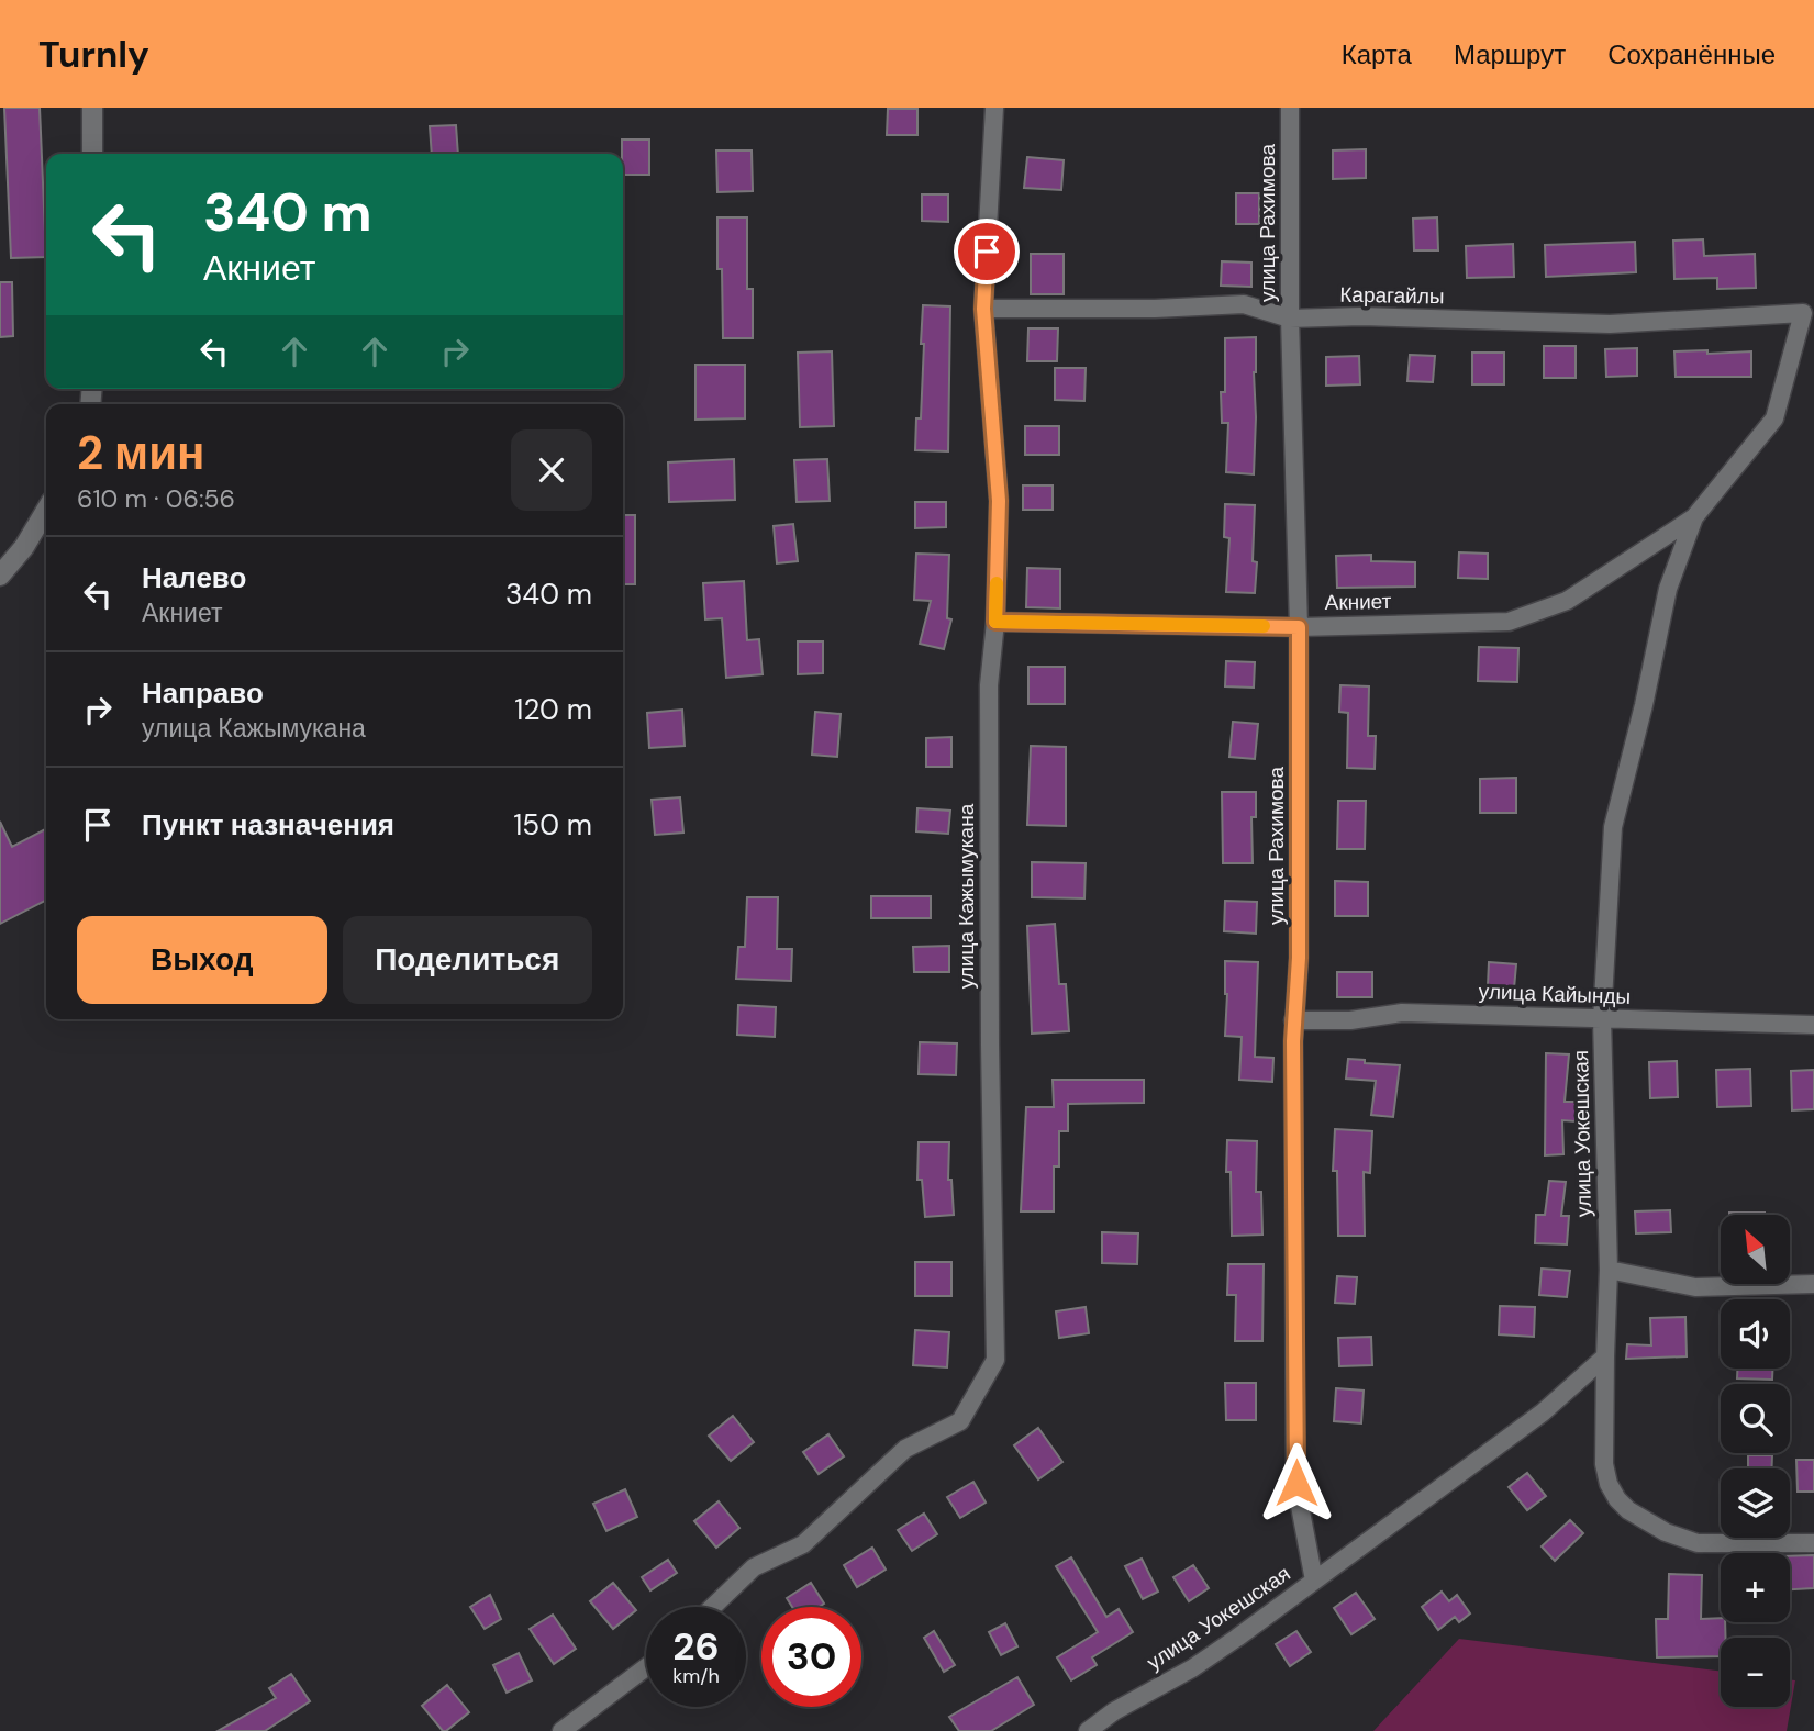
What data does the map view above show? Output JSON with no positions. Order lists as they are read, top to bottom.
{
  "streets": {
    "street": [
      "улица Рахимова",
      "Карагайлы",
      "Акниет",
      "улица Кажымукана",
      "улица Кайынды",
      "улица Уокешская"
    ]
  },
  "crossings": [
    ["улица Рахимова", "Карагайлы"],
    ["улица Рахимова", "Акниет"],
    ["улица Рахимова", "улица Кайынды"],
    ["улица Рахимова", "улица Уокешская"],
    ["Карагайлы", "улица Кажымукана"],
    ["Карагайлы", "улица Уокешская"],
    ["Акниет", "улица Кажымукана"],
    ["Акниет", "улица Уокешская"],
    ["улица Кайынды", "улица Уокешская"]
  ],
  "north": "top left",
  "page": {
    "header": "Turnly",
    "nav": ["Карта", "Маршрут", "Сохранённые"],
    "turn": ["340 m", "Акниет"],
    "heading": ["2 мин", "610 m · 06:56"],
    "list": [
      {
        "name": "Налево",
        "note": "Акниет",
        "value": "340 m"
      },
      {
        "name": "Направо",
        "note": "улица Кажымукана",
        "value": "120 m"
      },
      {
        "name": "Пункт назначения",
        "value": "150 m"
      }
    ],
    "buttons": ["Выход", "Поделиться"],
    "map_buttons": ["+", "−"],
    "speed": "26 km/h",
    "limit": "30"
  }
}
